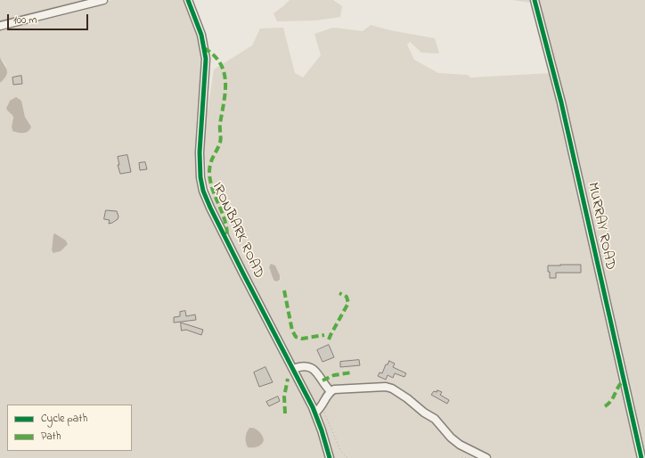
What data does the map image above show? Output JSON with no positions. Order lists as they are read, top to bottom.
{
  "streets": {
    "street": ["MURRAY ROAD", "IRONBARK ROAD"]
  },
  "legend": ["Cycle path", "Path"],
  "scale_bar": "100 m"
}
